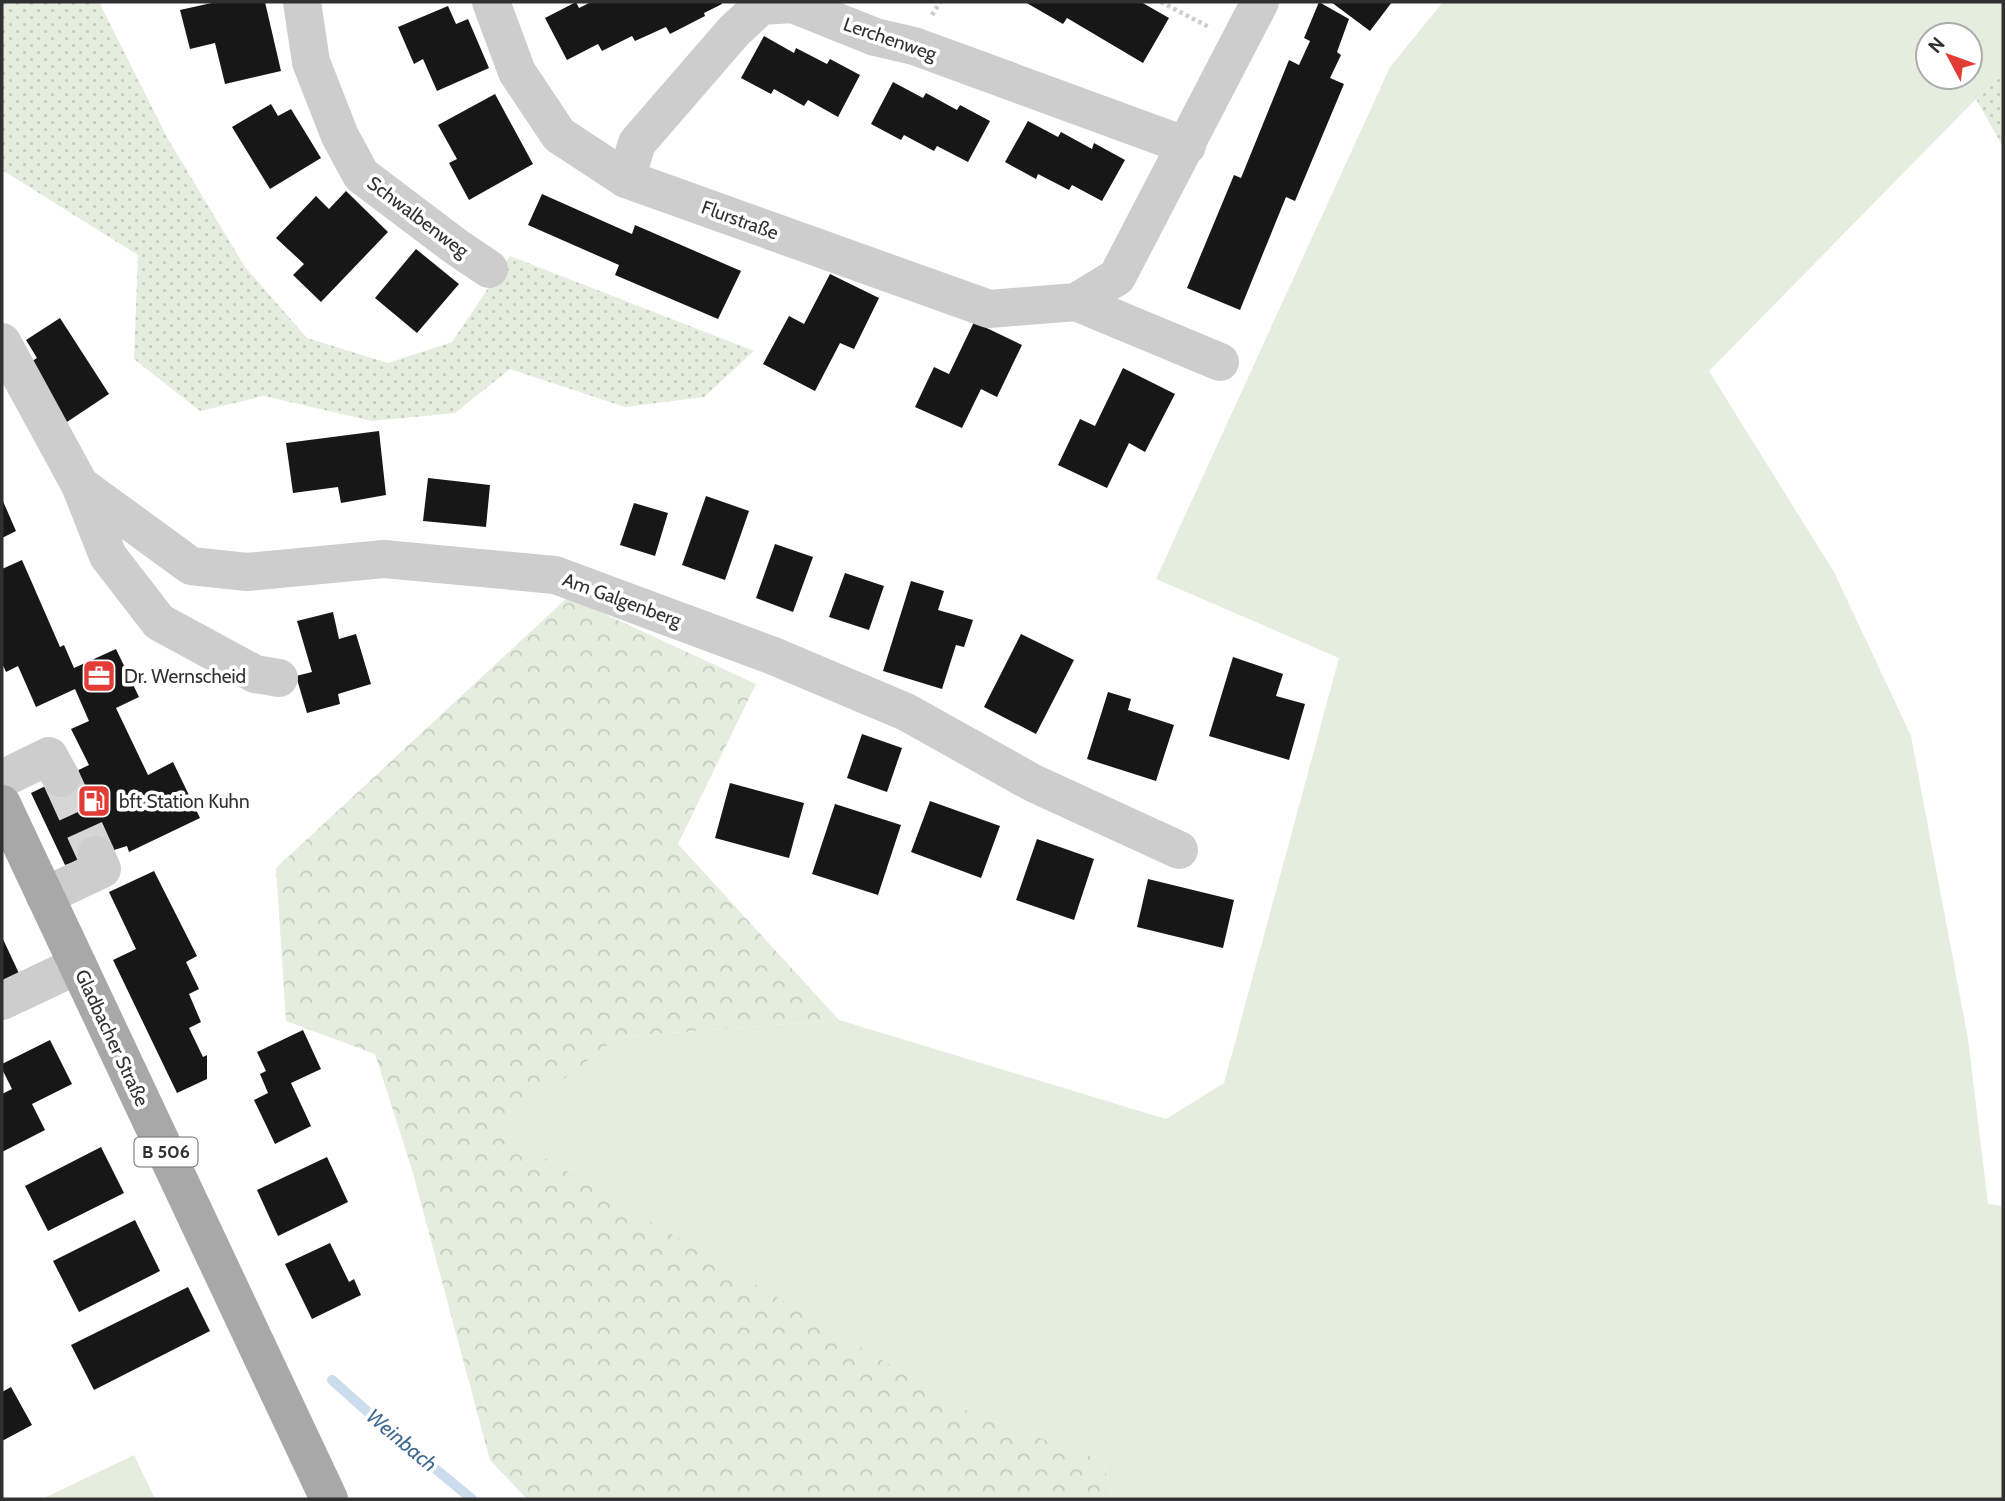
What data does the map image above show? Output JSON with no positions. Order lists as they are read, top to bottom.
{
  "streets": {
    "main road": ["Gladbacher Straße", "B 506"],
    "street": [
      "Lerchenweg",
      "Schwalbenweg",
      "Flurstraße",
      "Am Galgenberg"
    ]
  },
  "crossings": [
    ["Lerchenweg", "Flurstraße"]
  ],
  "water": ["Weinbach"],
  "places": {
    "office": ["Dr. Wernscheid"],
    "fuel station": ["bft Station Kuhn"]
  },
  "north": "top left"
}
